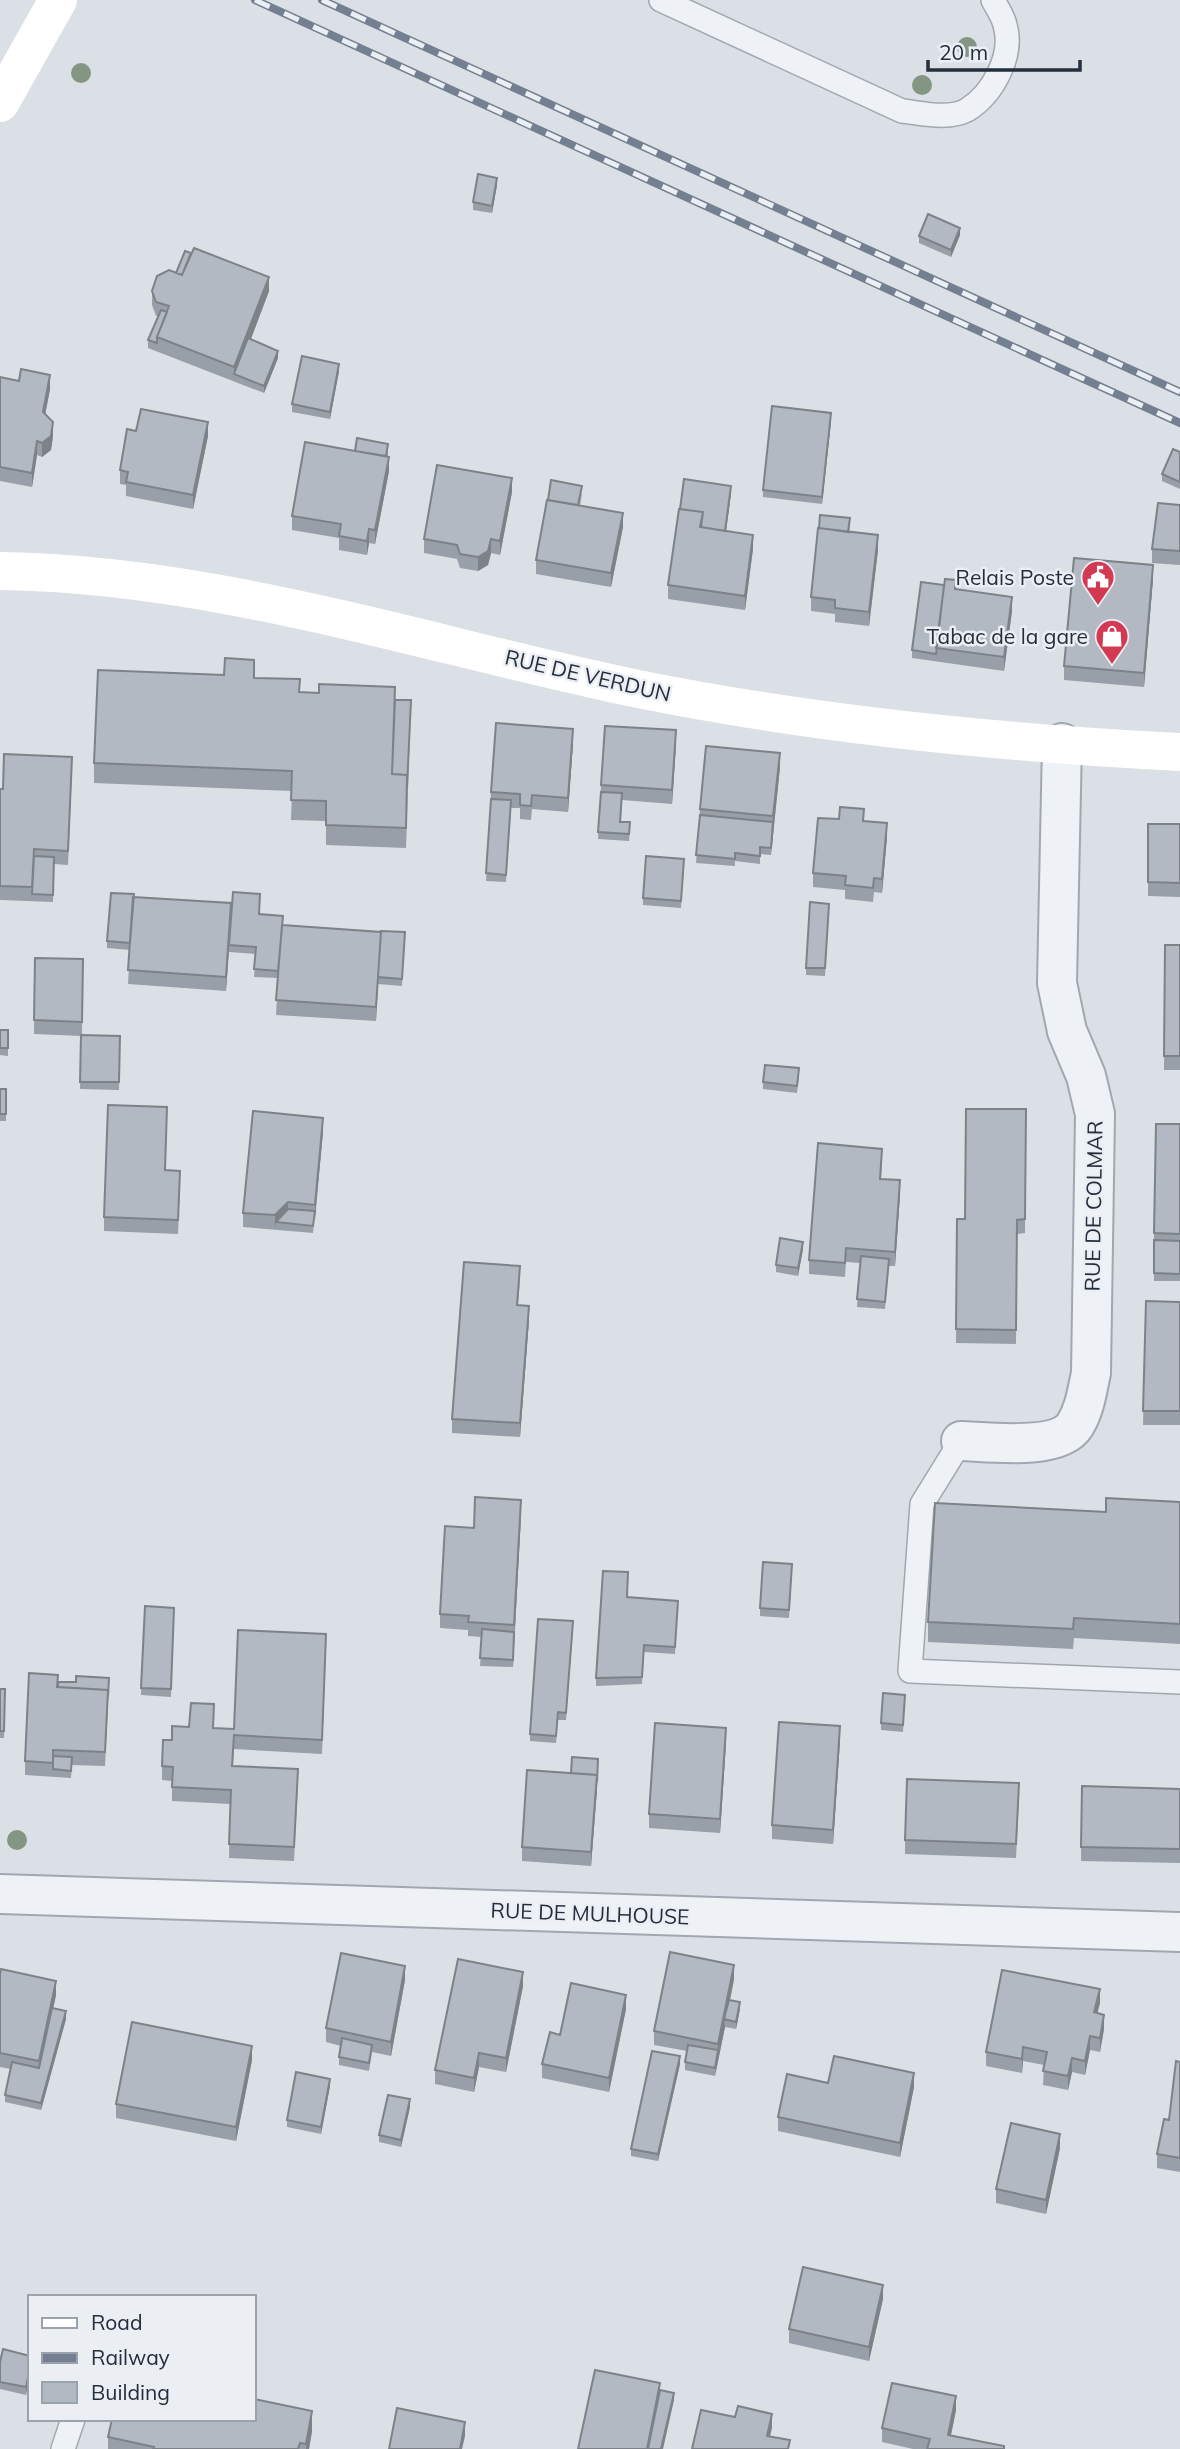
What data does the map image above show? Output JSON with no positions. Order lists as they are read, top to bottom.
{
  "streets": {
    "main road": ["RUE DE VERDUN"],
    "street": ["RUE DE COLMAR", "RUE DE MULHOUSE"]
  },
  "crossings": [
    ["RUE DE VERDUN", "RUE DE COLMAR"]
  ],
  "places": {
    "public building": ["Relais Poste"],
    "shop": ["Tabac de la gare"]
  },
  "legend": ["Road", "Railway", "Building"],
  "scale_bar": "20 m"
}
